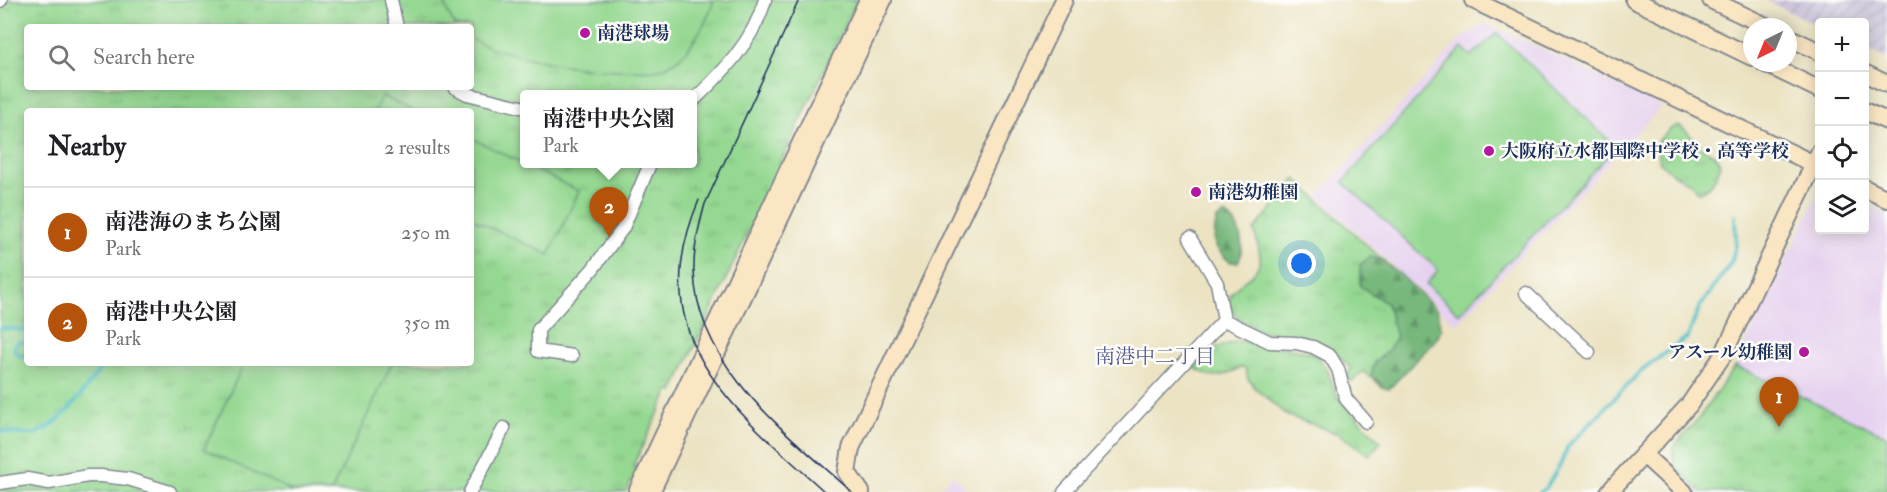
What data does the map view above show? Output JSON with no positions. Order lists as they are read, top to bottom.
{
  "districts": ["南港中二丁目"],
  "places": [
    "南港球場",
    "大阪府立水都国際中学校・高等学校",
    "南港幼稚園",
    "アスール幼稚園"
  ],
  "north": "bottom left",
  "page": {
    "map_buttons": ["+", "−"],
    "search": "Search here",
    "popup": ["南港中央公園", "Park"],
    "heading": ["Nearby", "2 results"],
    "list": [
      {
        "mark": "1",
        "name": "南港海のまち公園",
        "note": "Park",
        "value": "250 m"
      },
      {
        "mark": "2",
        "name": "南港中央公園",
        "note": "Park",
        "value": "350 m"
      }
    ],
    "pins": ["2", "1"]
  }
}
